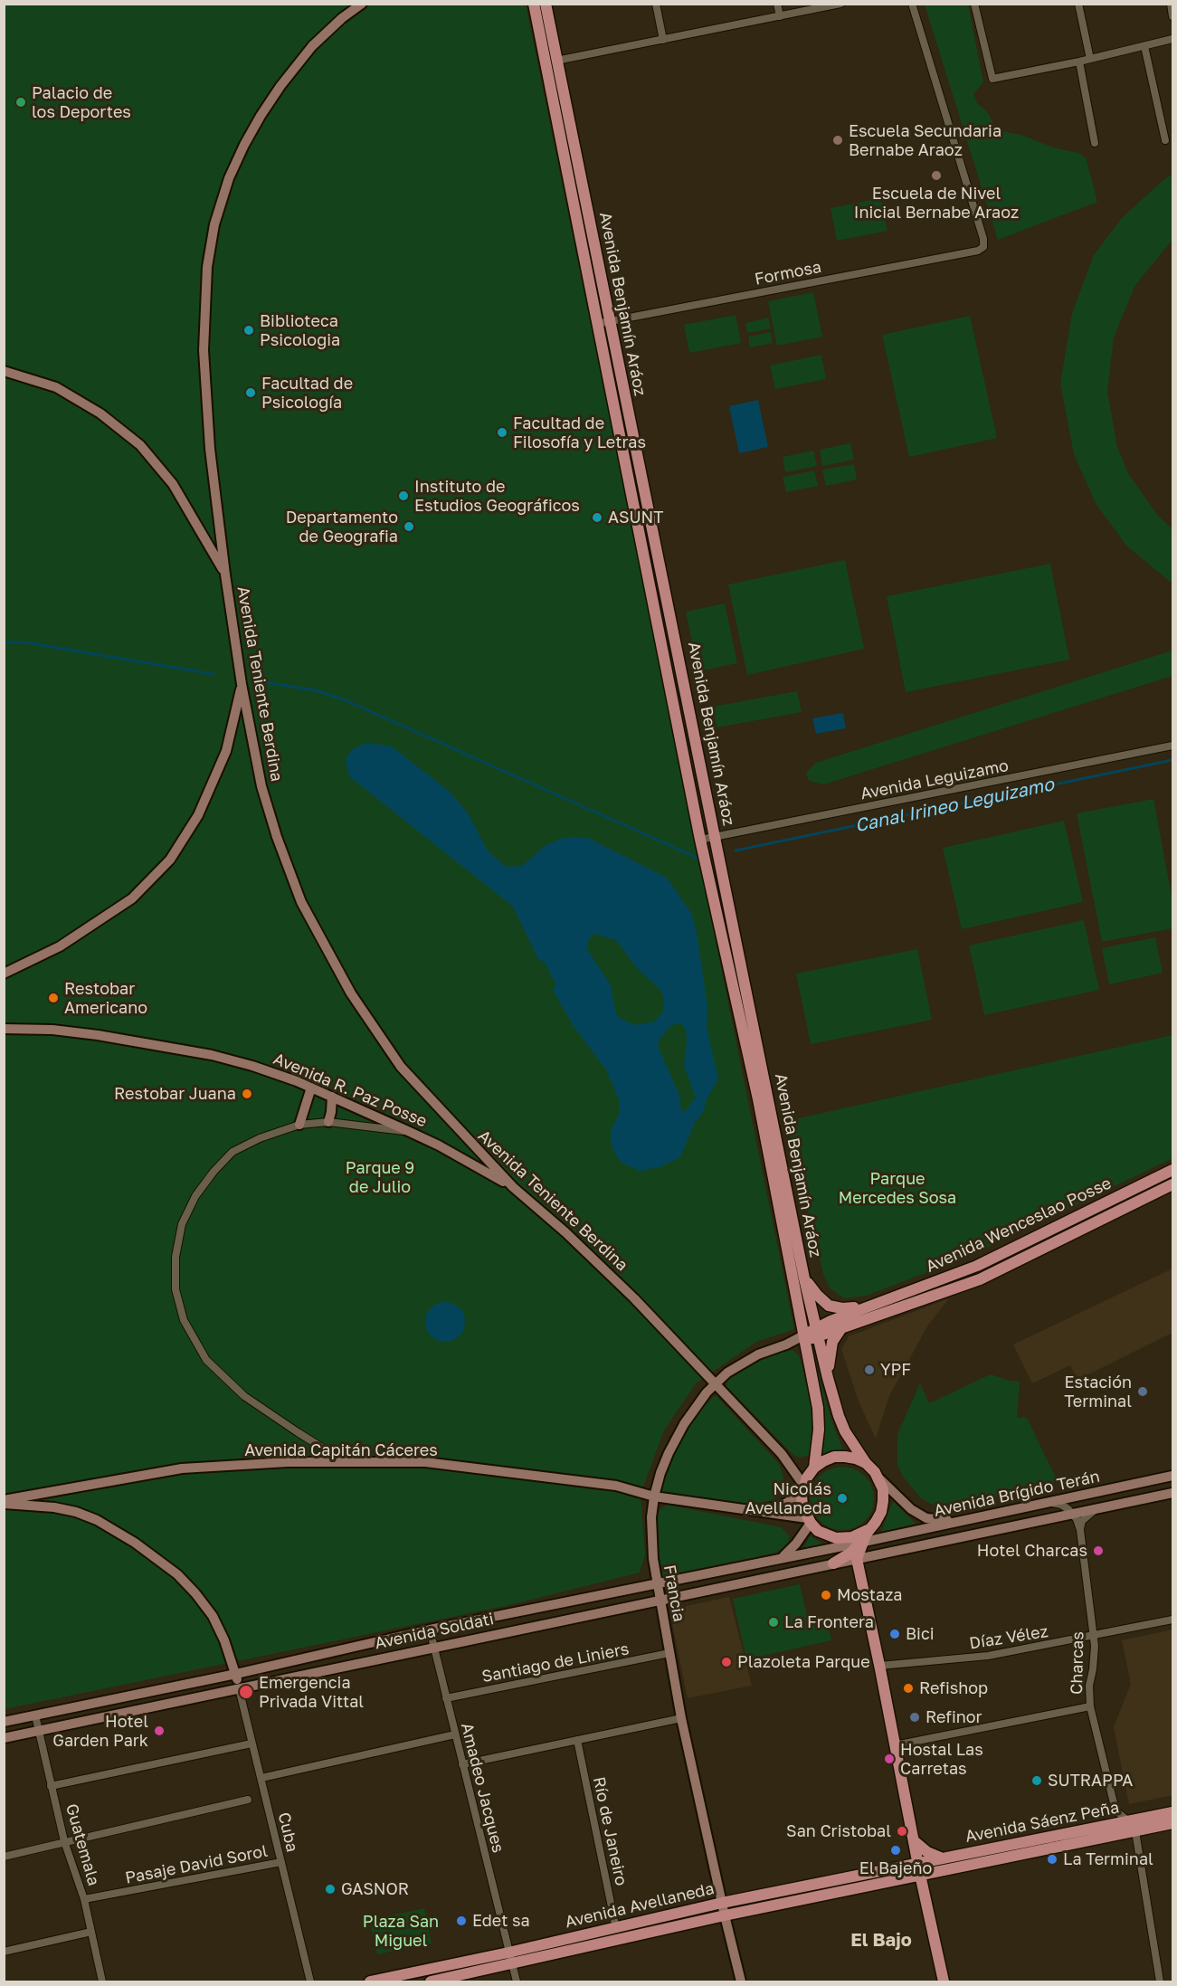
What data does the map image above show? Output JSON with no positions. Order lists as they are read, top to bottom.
{
  "streets": {
    "main road": [
      "Avenida Benjamín Aráoz",
      "Avenida Wenceslao Posse",
      "Avenida Sáenz Peña",
      "Avenida Avellaneda"
    ],
    "street": [
      "Formosa",
      "Avenida Teniente Berdina",
      "Avenida Leguizamo",
      "Avenida R. Paz Posse",
      "Avenida Capitán Cáceres",
      "Avenida Brígido Terán",
      "Francia",
      "Avenida Soldati",
      "Díaz Vélez",
      "Santiago de Liniers",
      "Charcas",
      "Amadeo Jacques",
      "Río de Janeiro",
      "Cuba",
      "Guatemala",
      "Pasaje David Sorol"
    ]
  },
  "crossings": [
    ["Formosa", "Avenida Benjamín Aráoz"],
    ["Avenida Benjamín Aráoz", "Avenida Leguizamo"],
    ["Avenida Benjamín Aráoz", "Avenida Wenceslao Posse"],
    ["Avenida Teniente Berdina", "Avenida R. Paz Posse"],
    ["Avenida Teniente Berdina", "Francia"],
    ["Avenida Wenceslao Posse", "Francia"],
    ["Avenida Capitán Cáceres", "Francia"],
    ["Avenida Brígido Terán", "Avenida Soldati"],
    ["Avenida Brígido Terán", "Charcas"],
    ["Francia", "Avenida Soldati"],
    ["Francia", "Santiago de Liniers"],
    ["Francia", "Avenida Avellaneda"],
    ["Avenida Soldati", "Amadeo Jacques"],
    ["Avenida Soldati", "Cuba"],
    ["Avenida Soldati", "Guatemala"],
    ["Díaz Vélez", "Charcas"],
    ["Santiago de Liniers", "Amadeo Jacques"],
    ["Charcas", "Avenida Sáenz Peña"],
    ["Amadeo Jacques", "Avenida Avellaneda"],
    ["Avenida Sáenz Peña", "Avenida Avellaneda"],
    ["Río de Janeiro", "Avenida Avellaneda"],
    ["Cuba", "Pasaje David Sorol"],
    ["Guatemala", "Pasaje David Sorol"]
  ],
  "districts": ["El Bajo"],
  "water": ["Canal Irineo Leguizamo"],
  "parks": ["Parque 9 de Julio", "Parque Mercedes Sosa", "Plaza San Miguel"],
  "places": [
    "Palacio de los Deportes",
    "Escuela Secundaria Bernabe Araoz",
    "Escuela de Nivel Inicial Bernabe Araoz",
    "Biblioteca Psicologia",
    "Facultad de Psicología",
    "Facultad de Filosofía y Letras",
    "Instituto de Estudios Geográficos",
    "ASUNT",
    "Departamento de Geografia",
    "Restobar Americano",
    "Restobar Juana",
    "YPF",
    "Estación Terminal",
    "Nicolás Avellaneda",
    "Hotel Charcas",
    "Mostaza",
    "La Frontera",
    "Bici",
    "Plazoleta Parque",
    "Refishop",
    "Emergencia Privada Vittal",
    "Refinor",
    "Hotel Garden Park",
    "Hostal Las Carretas",
    "SUTRAPPA",
    "San Cristobal",
    "El Bajeño",
    "La Terminal",
    "GASNOR",
    "Edet sa"
  ]
}
